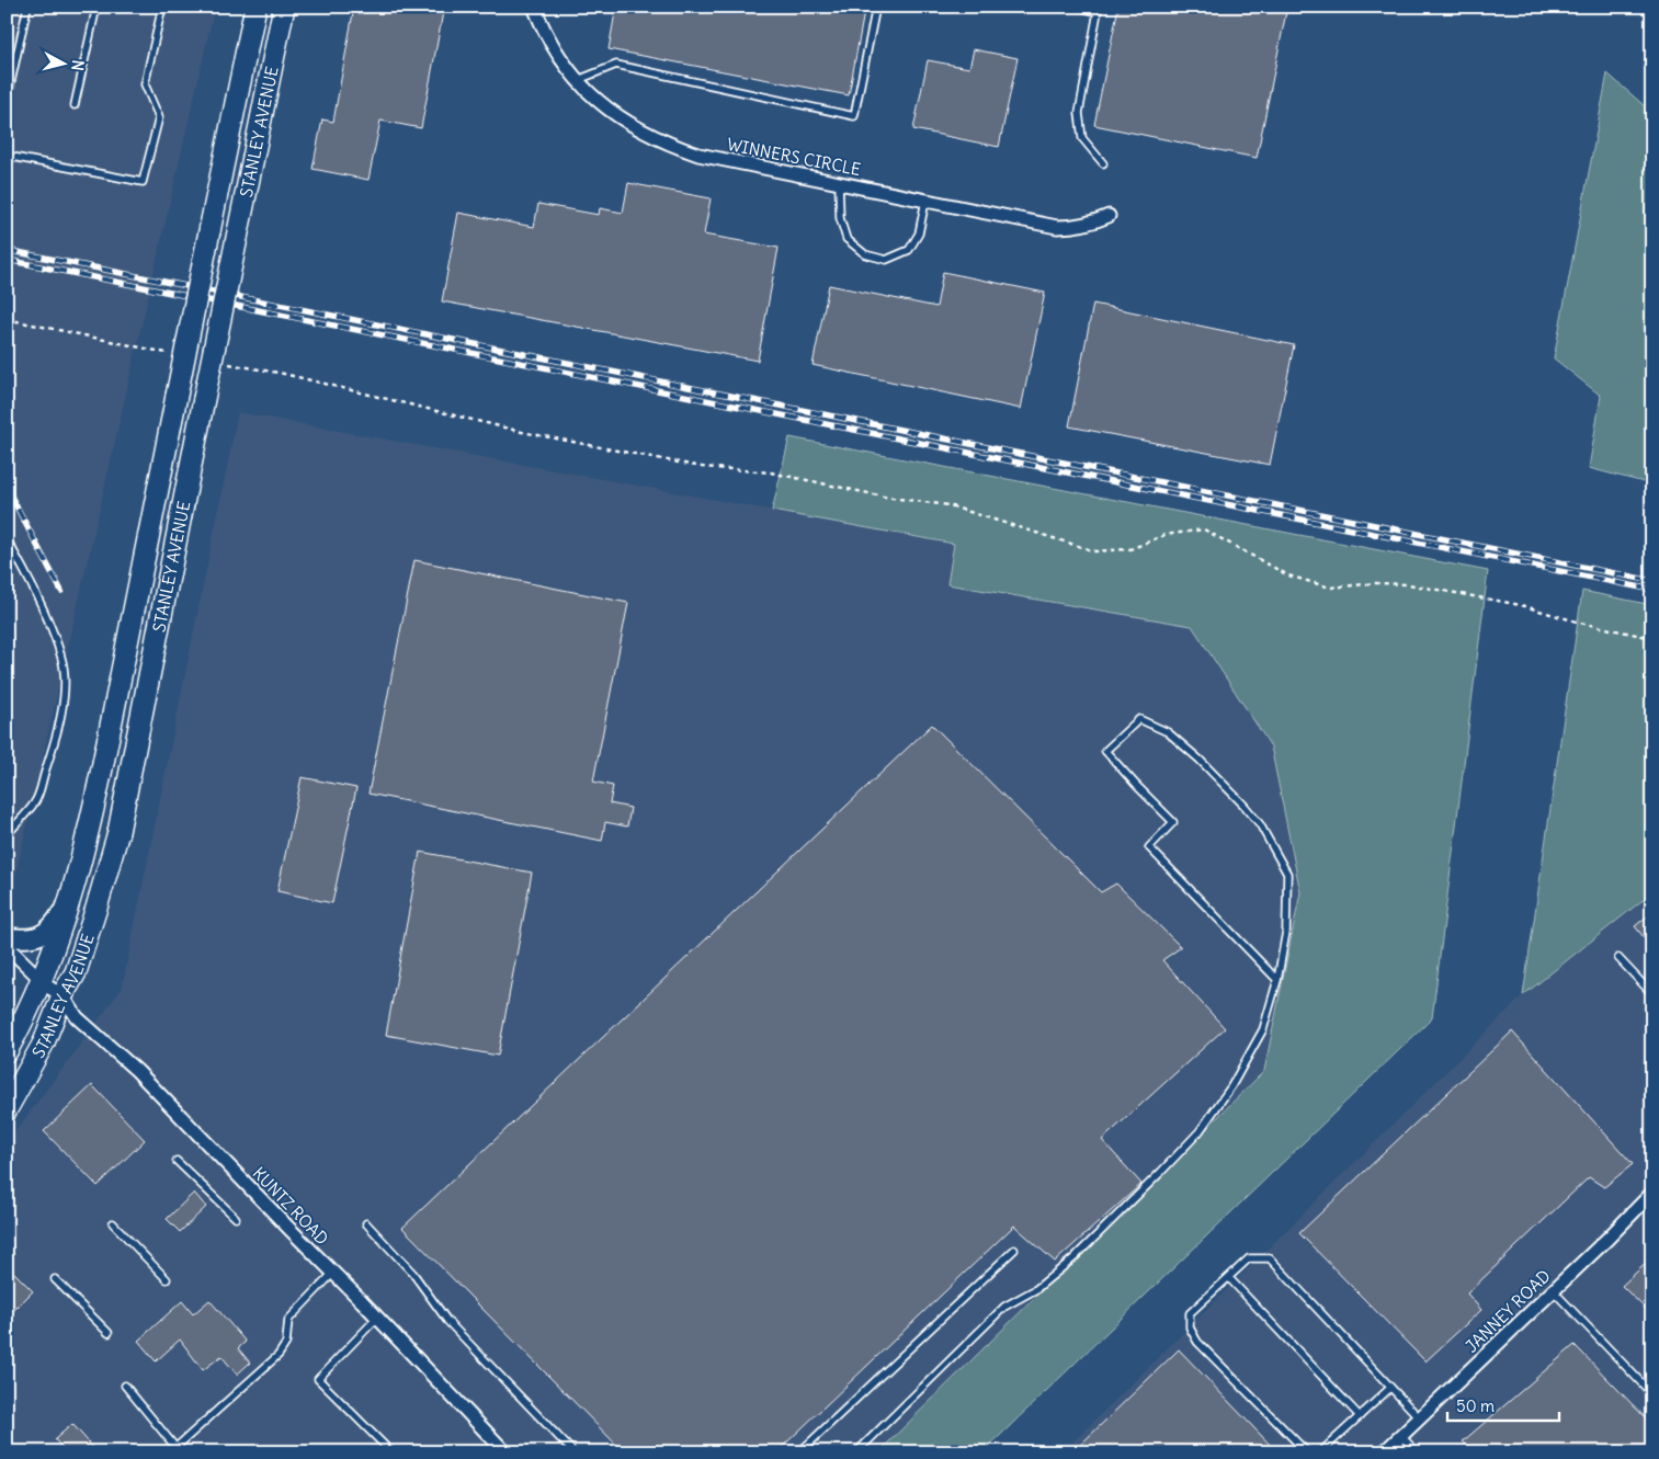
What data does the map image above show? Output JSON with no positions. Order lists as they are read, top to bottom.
{
  "streets": {
    "main road": ["STANLEY AVENUE"],
    "street": ["WINNERS CIRCLE", "KUNTZ ROAD", "JANNEY ROAD"]
  },
  "crossings": [
    ["STANLEY AVENUE", "KUNTZ ROAD"]
  ],
  "scale_bar": "50 m",
  "north": "right"
}
